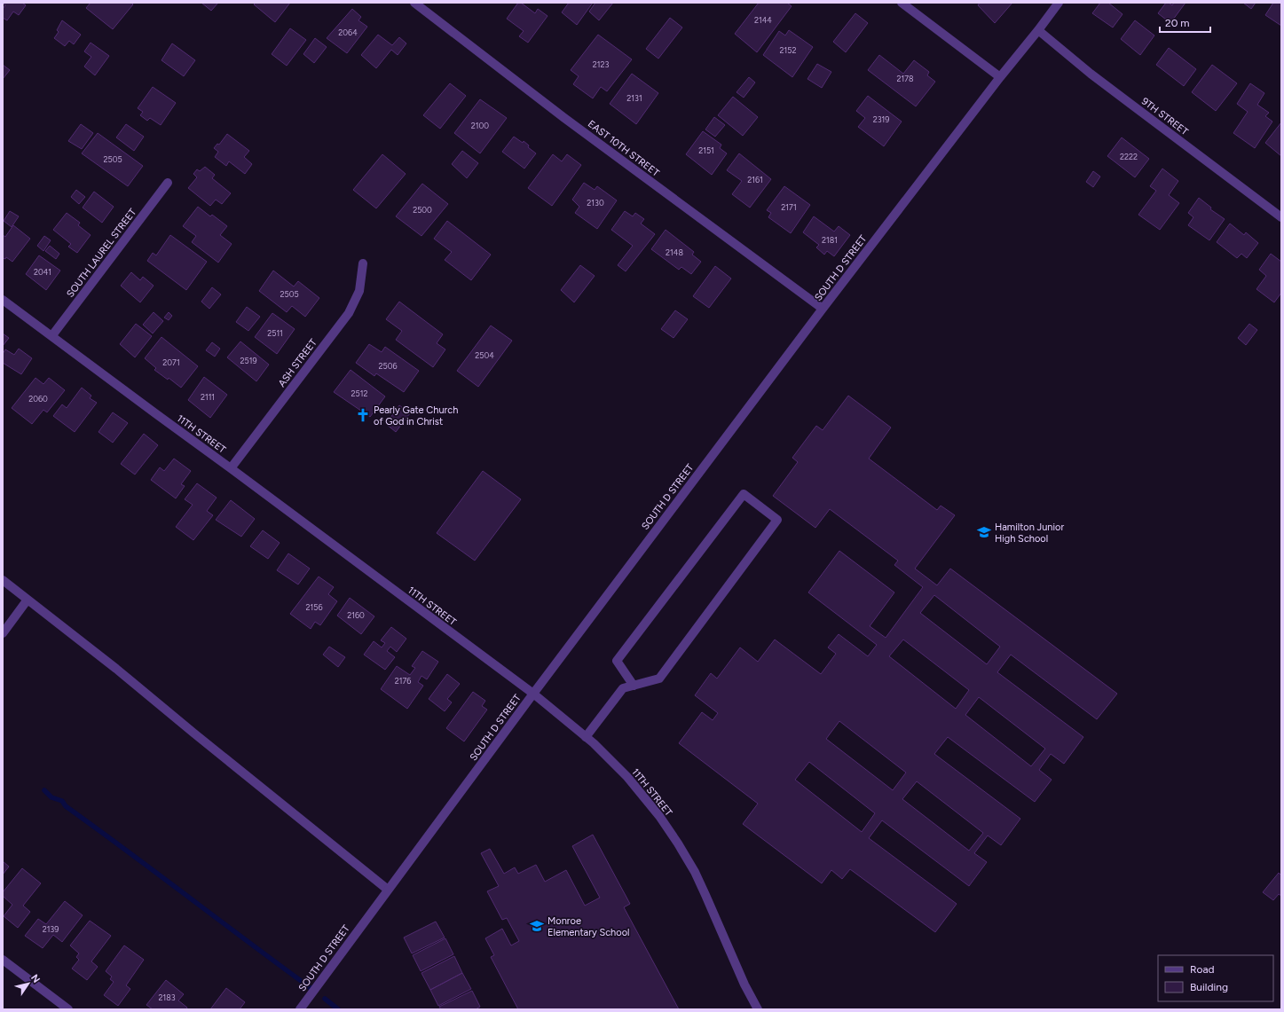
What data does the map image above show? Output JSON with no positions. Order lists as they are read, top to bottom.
{
  "streets": {
    "street": [
      "9TH STREET",
      "EAST 10TH STREET",
      "SOUTH LAUREL STREET",
      "SOUTH D STREET",
      "ASH STREET",
      "11TH STREET"
    ]
  },
  "crossings": [
    ["9TH STREET", "SOUTH D STREET"],
    ["EAST 10TH STREET", "SOUTH D STREET"],
    ["SOUTH LAUREL STREET", "11TH STREET"],
    ["SOUTH D STREET", "11TH STREET"],
    ["ASH STREET", "11TH STREET"]
  ],
  "places": {
    "church": ["Pearly Gate Church of God in Christ"],
    "school or university": ["Hamilton Junior High School", "Monroe Elementary School"]
  },
  "house_numbers": [
    "2144",
    "2064",
    "2152",
    "2123",
    "2178",
    "2131",
    "2319",
    "2100",
    "2151",
    "2222",
    "2505",
    "2161",
    "2130",
    "2171",
    "2500",
    "2181",
    "2148",
    "2041",
    "2505",
    "2511",
    "2504",
    "2519",
    "2071",
    "2506",
    "2512",
    "2111",
    "2060",
    "2156",
    "2160",
    "2176",
    "2139",
    "2183"
  ],
  "legend": ["Road", "Building"],
  "scale_bar": "20 m",
  "north": "top right"
}
